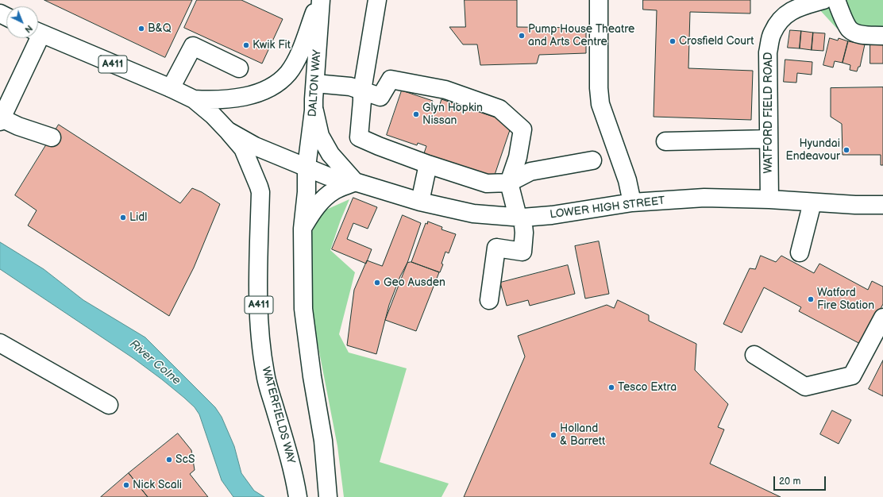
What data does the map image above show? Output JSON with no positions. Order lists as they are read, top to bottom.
{
  "streets": {
    "main road": [
      "A411",
      "DALTON WAY",
      "WATFORD FIELD ROAD",
      "LOWER HIGH STREET",
      "WATERFIELDS WAY"
    ]
  },
  "crossings": [
    ["A411", "DALTON WAY"],
    ["A411", "LOWER HIGH STREET"],
    ["DALTON WAY", "LOWER HIGH STREET"],
    ["WATFORD FIELD ROAD", "LOWER HIGH STREET"],
    ["LOWER HIGH STREET", "WATERFIELDS WAY"]
  ],
  "water": ["River Colne"],
  "places": [
    "B&Q",
    "Pump House Theatre and Arts Centre",
    "Crosfield Court",
    "Kwik Fit",
    "Glyn Hopkin Nissan",
    "Hyundai Endeavour",
    "Lidl",
    "Geo Ausden",
    "Watford Fire Station",
    "Tesco Extra",
    "Holland & Barrett",
    "ScS",
    "Nick Scali"
  ],
  "scale_bar": "20 m",
  "north": "bottom right"
}
